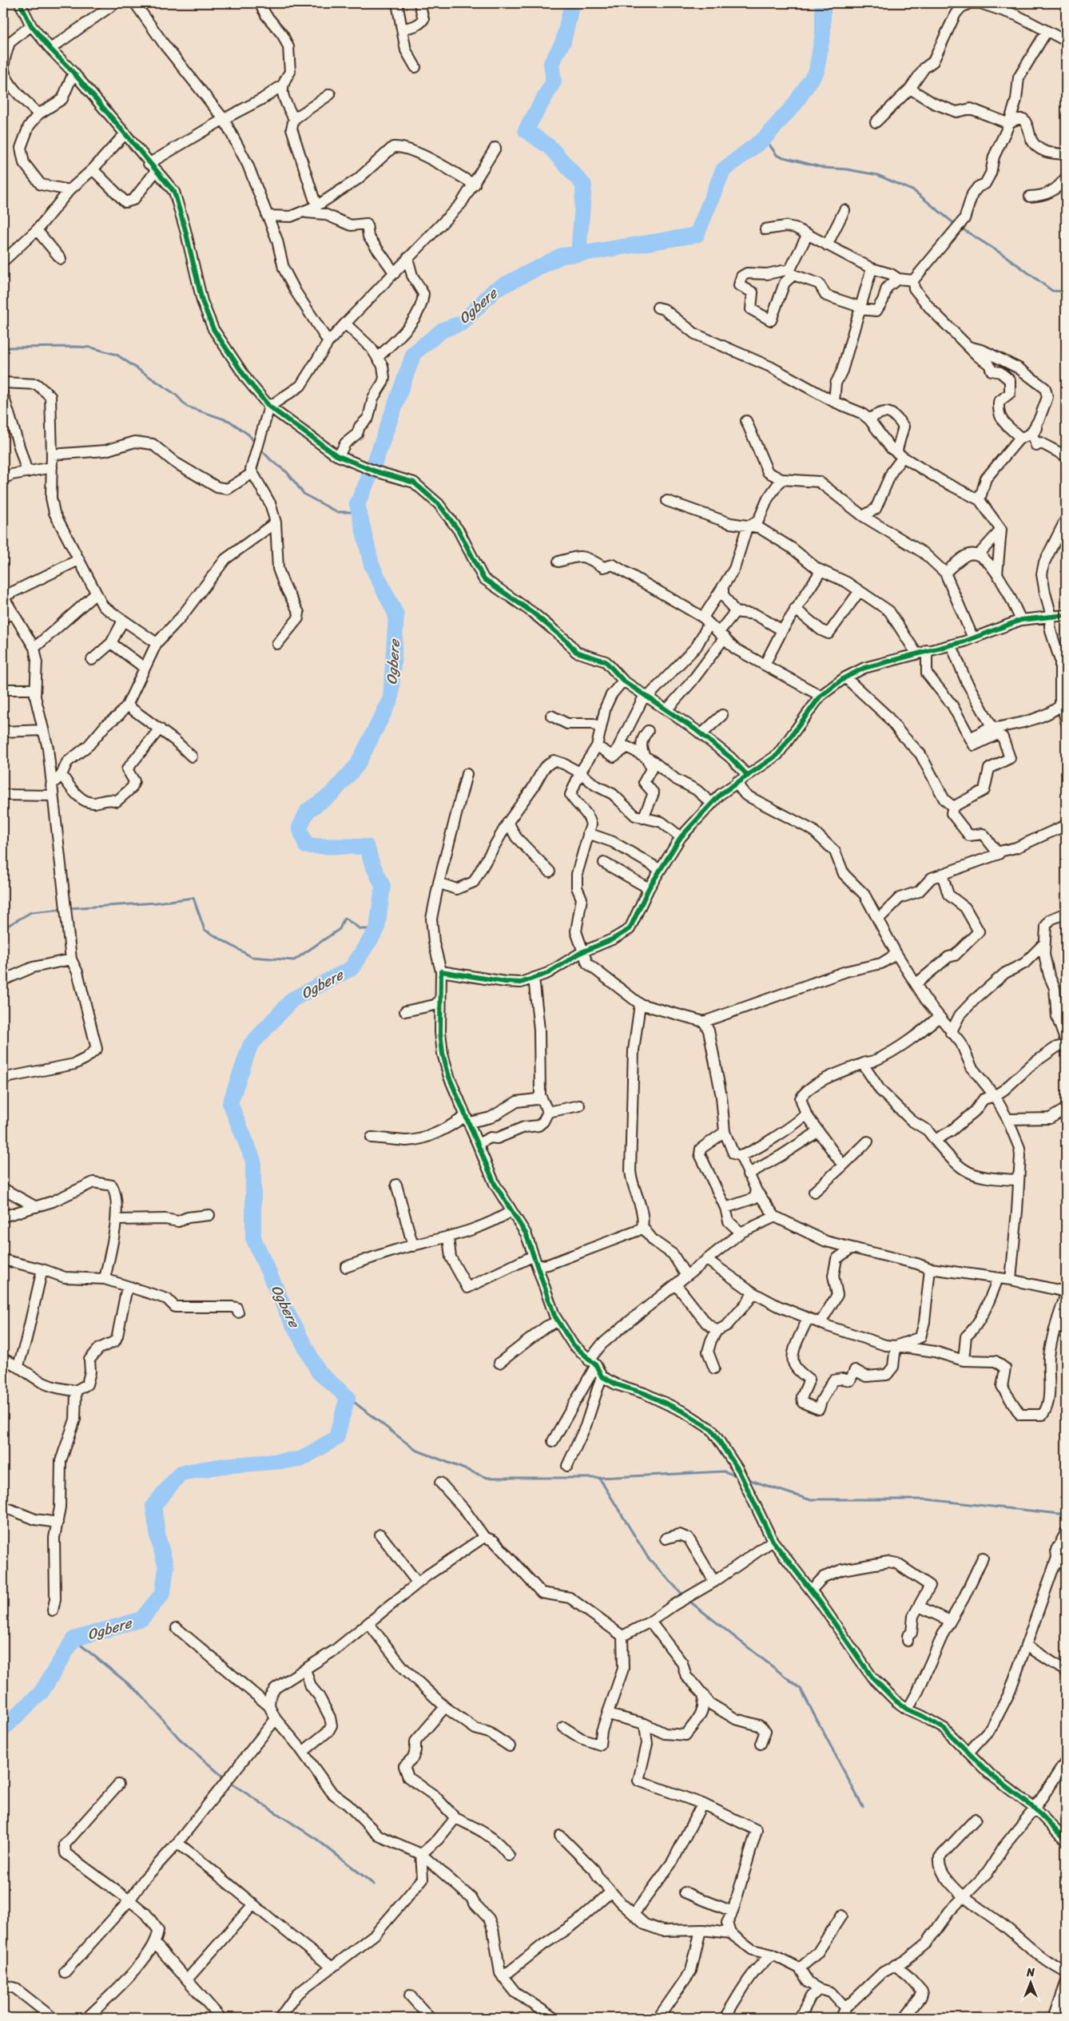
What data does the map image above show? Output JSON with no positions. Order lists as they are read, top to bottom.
{
  "water": ["Ogbere"],
  "north": "top"
}
